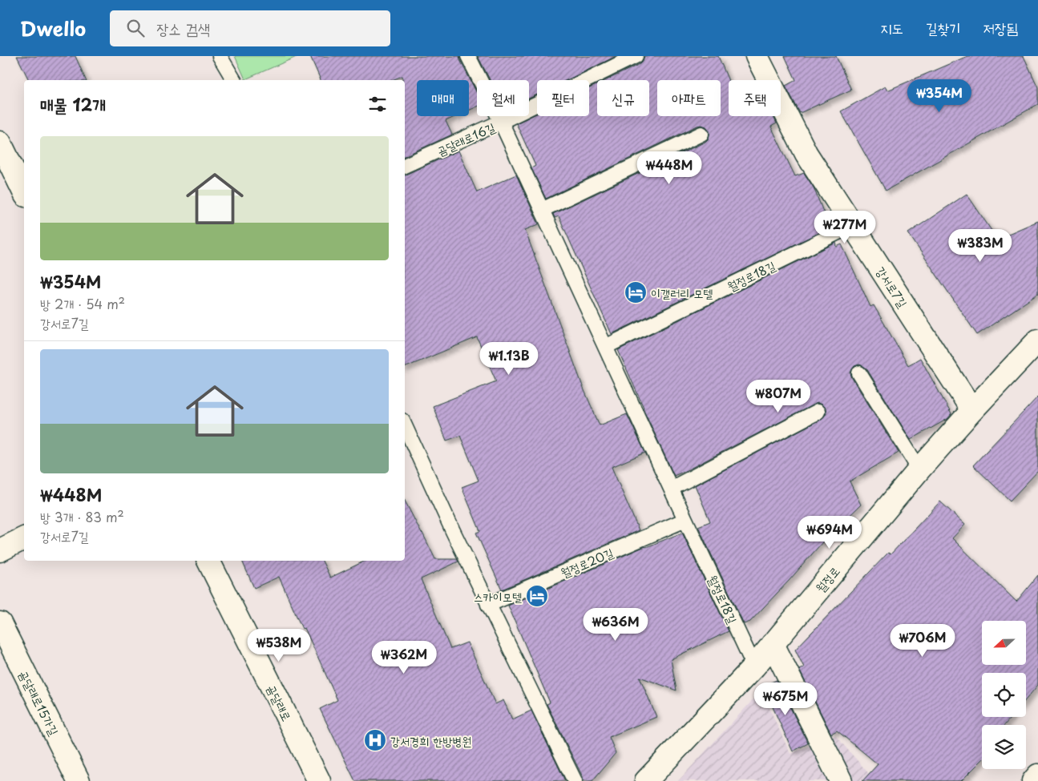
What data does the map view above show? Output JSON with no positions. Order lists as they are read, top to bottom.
{
  "streets": {
    "street": [
      "강서로7길",
      "월정로",
      "곰달래로15가길",
      "곰달래로"
    ],
    "lane": ["곰달래로16길", "월정로18길", "월정로20길"]
  },
  "crossings": [
    ["곰달래로16길", "월정로18길"],
    ["월정로18길", "강서로7길"],
    ["월정로18길", "월정로20길"],
    ["월정로18길", "월정로"],
    ["강서로7길", "월정로"]
  ],
  "places": {
    "hotel": ["이갤러리 모텔", "스카이모텔"],
    "hospital": ["강서경희 한방병원"]
  },
  "north": "left",
  "page": {
    "header": "Dwello",
    "search": "장소 검색",
    "nav": ["지도", "길찾기", "저장됨"],
    "price": [
      "₩354M",
      "₩448M",
      "₩277M",
      "₩383M",
      "₩1.13B",
      "₩807M",
      "₩694M",
      "₩636M",
      "₩706M",
      "₩538M",
      "₩362M",
      "₩675M"
    ],
    "chip": [
      "매매",
      "월세",
      "필터",
      "신규",
      "아파트",
      "주택"
    ],
    "heading": "매물 12개",
    "list": [
      {
        "name": "₩354M",
        "note": "방 2개 · 54 m² · 강서로7길"
      },
      {
        "name": "₩448M",
        "note": "방 3개 · 83 m² · 강서로7길"
      }
    ]
  }
}
